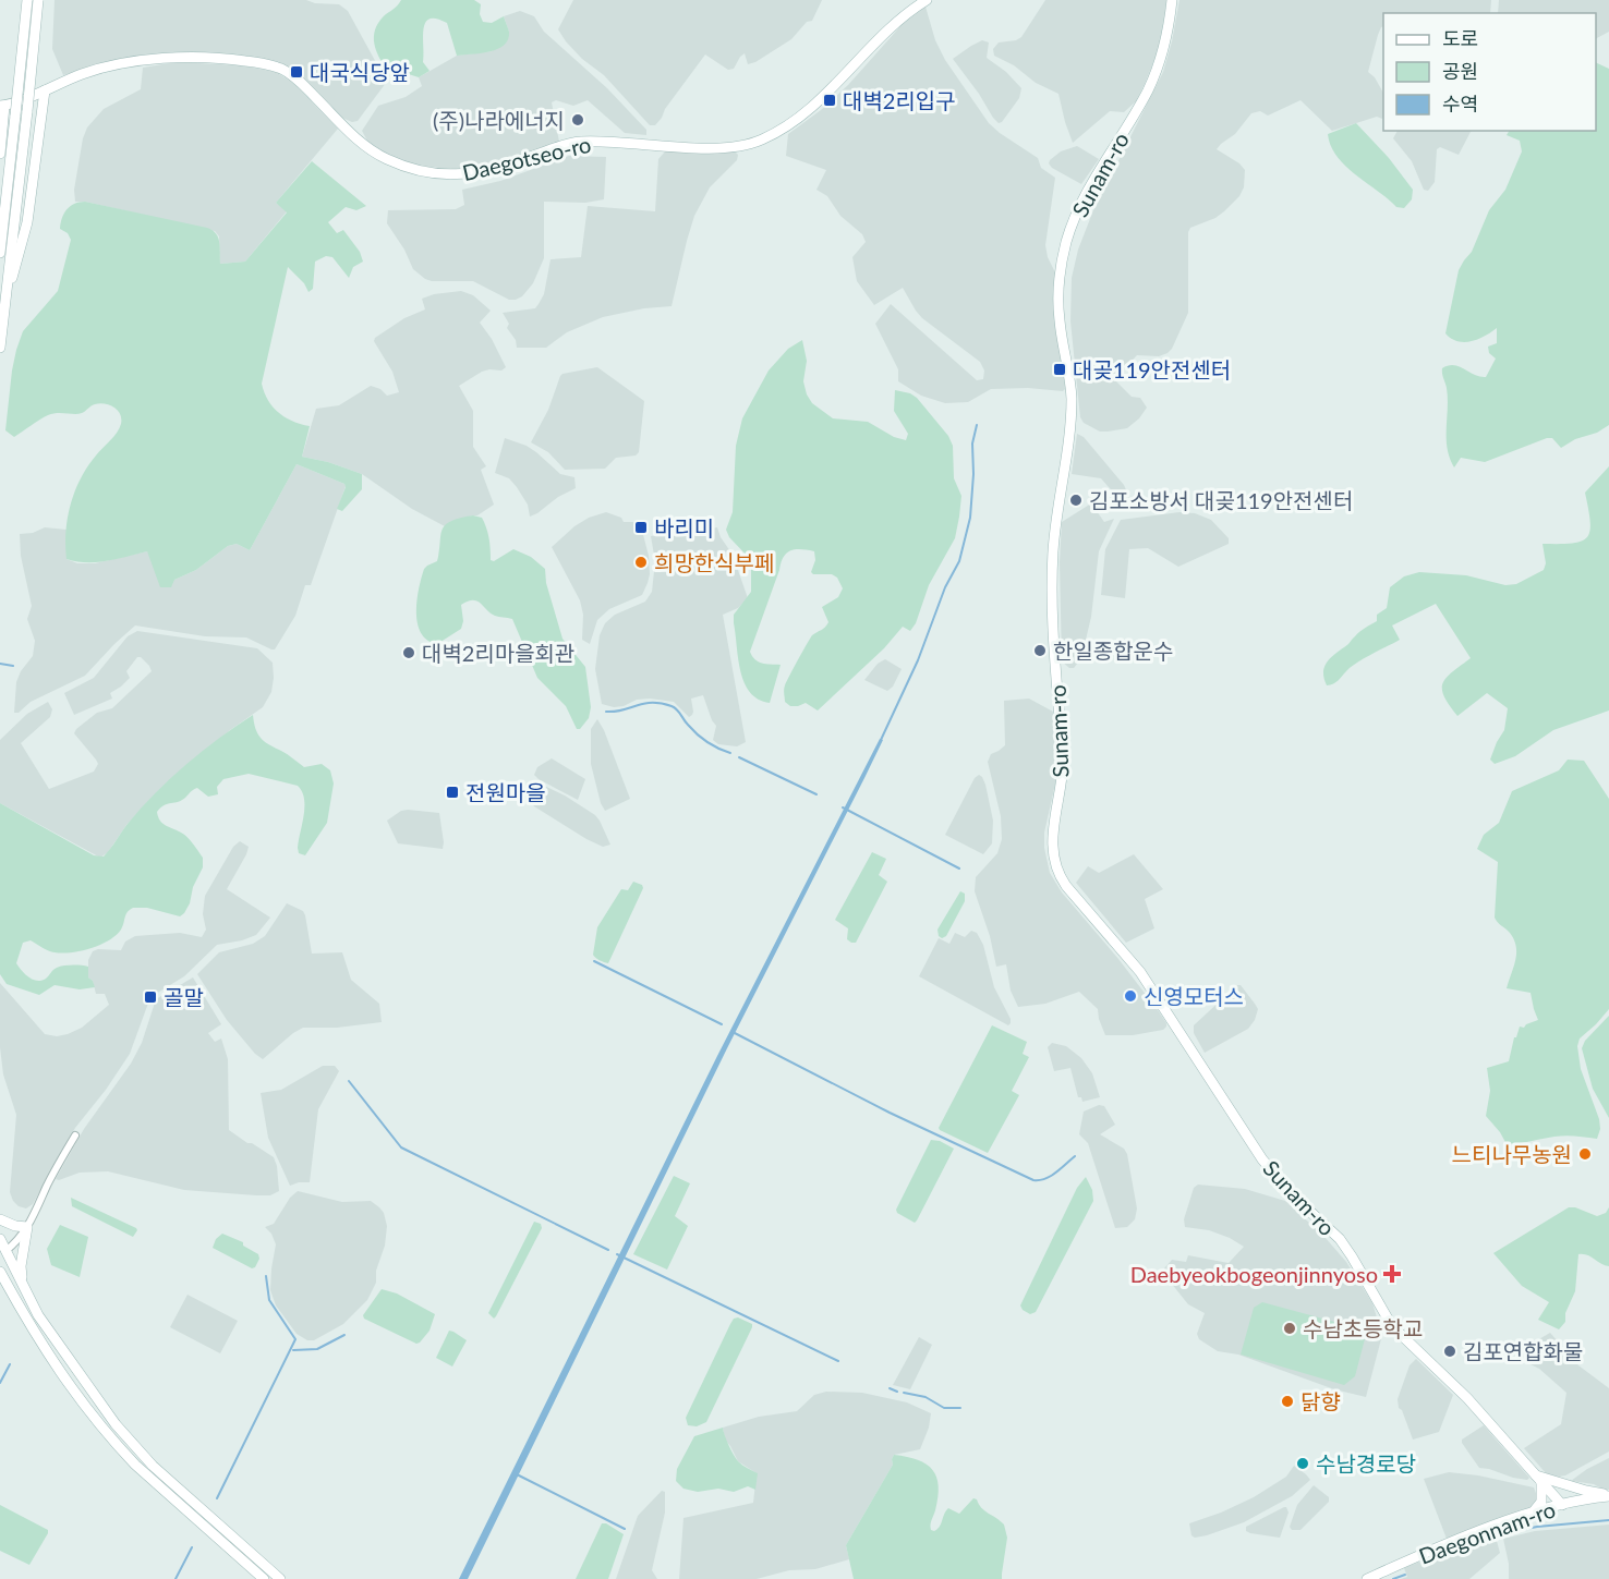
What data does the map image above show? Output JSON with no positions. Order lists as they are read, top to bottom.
{
  "streets": {
    "street": ["Daegotseo-ro", "Sunam-ro", "Daegonnam-ro"]
  },
  "crossings": [
    ["Sunam-ro", "Daegonnam-ro"]
  ],
  "places": {
    "transit": [
      "대국식당앞",
      "대벽2리입구",
      "대곶119안전센터",
      "바리미",
      "전원마을",
      "골말"
    ],
    "other": [
      "(주)나라에너지",
      "김포소방서 대곶119안전센터",
      "희망한식부페",
      "한일종합운수",
      "대벽2리마을회관",
      "신영모터스",
      "느티나무농원",
      "수남초등학교",
      "김포연합화물",
      "닭향",
      "수남경로당"
    ],
    "health": ["Daebyeokbogeonjinnyoso"]
  },
  "legend": ["도로", "공원", "수역"]
}
